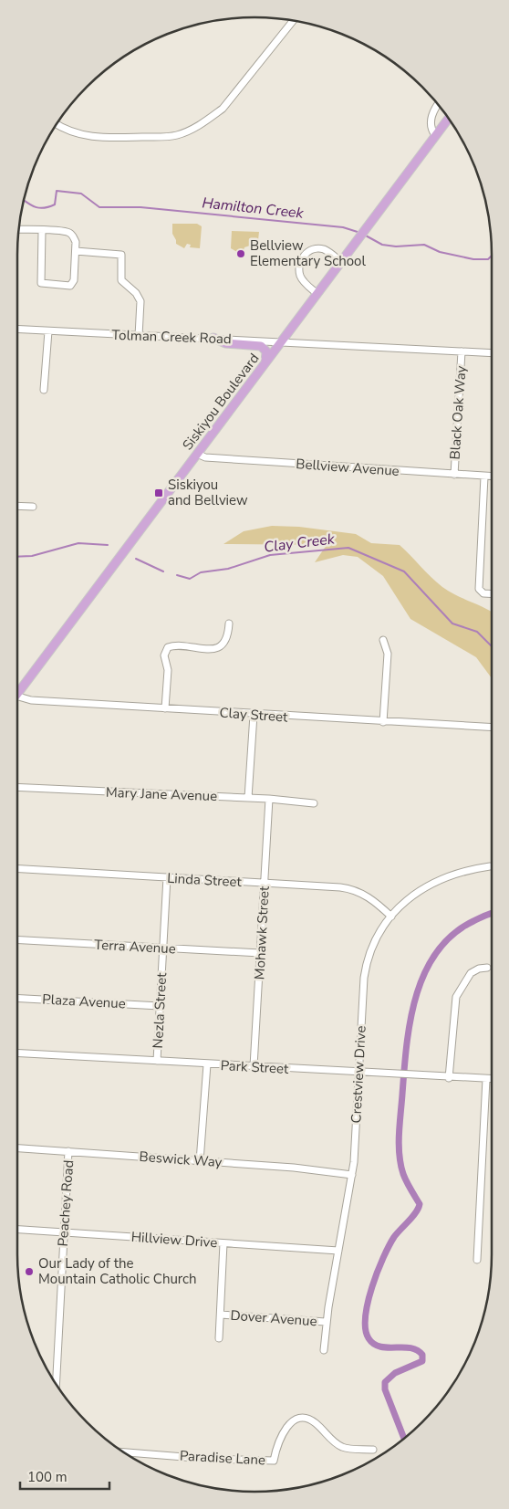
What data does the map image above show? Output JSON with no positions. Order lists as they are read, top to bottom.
{
  "streets": {
    "main road": ["Siskiyou Boulevard"],
    "street": [
      "Tolman Creek Road",
      "Black Oak Way",
      "Bellview Avenue",
      "Clay Street",
      "Mary Jane Avenue",
      "Linda Street",
      "Mohawk Street",
      "Terra Avenue",
      "Plaza Avenue",
      "Nezla Street",
      "Park Street",
      "Crestview Drive",
      "Beswick Way",
      "Peachey Road",
      "Hillview Drive",
      "Dover Avenue",
      "Paradise Lane"
    ]
  },
  "crossings": [
    ["Tolman Creek Road", "Siskiyou Boulevard"],
    ["Tolman Creek Road", "Black Oak Way"],
    ["Siskiyou Boulevard", "Bellview Avenue"],
    ["Black Oak Way", "Bellview Avenue"],
    ["Mary Jane Avenue", "Mohawk Street"],
    ["Linda Street", "Mohawk Street"],
    ["Linda Street", "Nezla Street"],
    ["Linda Street", "Crestview Drive"],
    ["Mohawk Street", "Terra Avenue"],
    ["Mohawk Street", "Park Street"],
    ["Terra Avenue", "Nezla Street"],
    ["Plaza Avenue", "Nezla Street"],
    ["Nezla Street", "Park Street"],
    ["Park Street", "Crestview Drive"],
    ["Crestview Drive", "Beswick Way"],
    ["Crestview Drive", "Hillview Drive"],
    ["Crestview Drive", "Dover Avenue"],
    ["Beswick Way", "Peachey Road"],
    ["Peachey Road", "Hillview Drive"]
  ],
  "water": ["Hamilton Creek", "Clay Creek"],
  "places": {
    "other": ["Bellview Elementary School", "Our Lady of the Mountain Catholic Church"],
    "transit": ["Siskiyou and Bellview"]
  },
  "scale_bar": "100 m"
}
